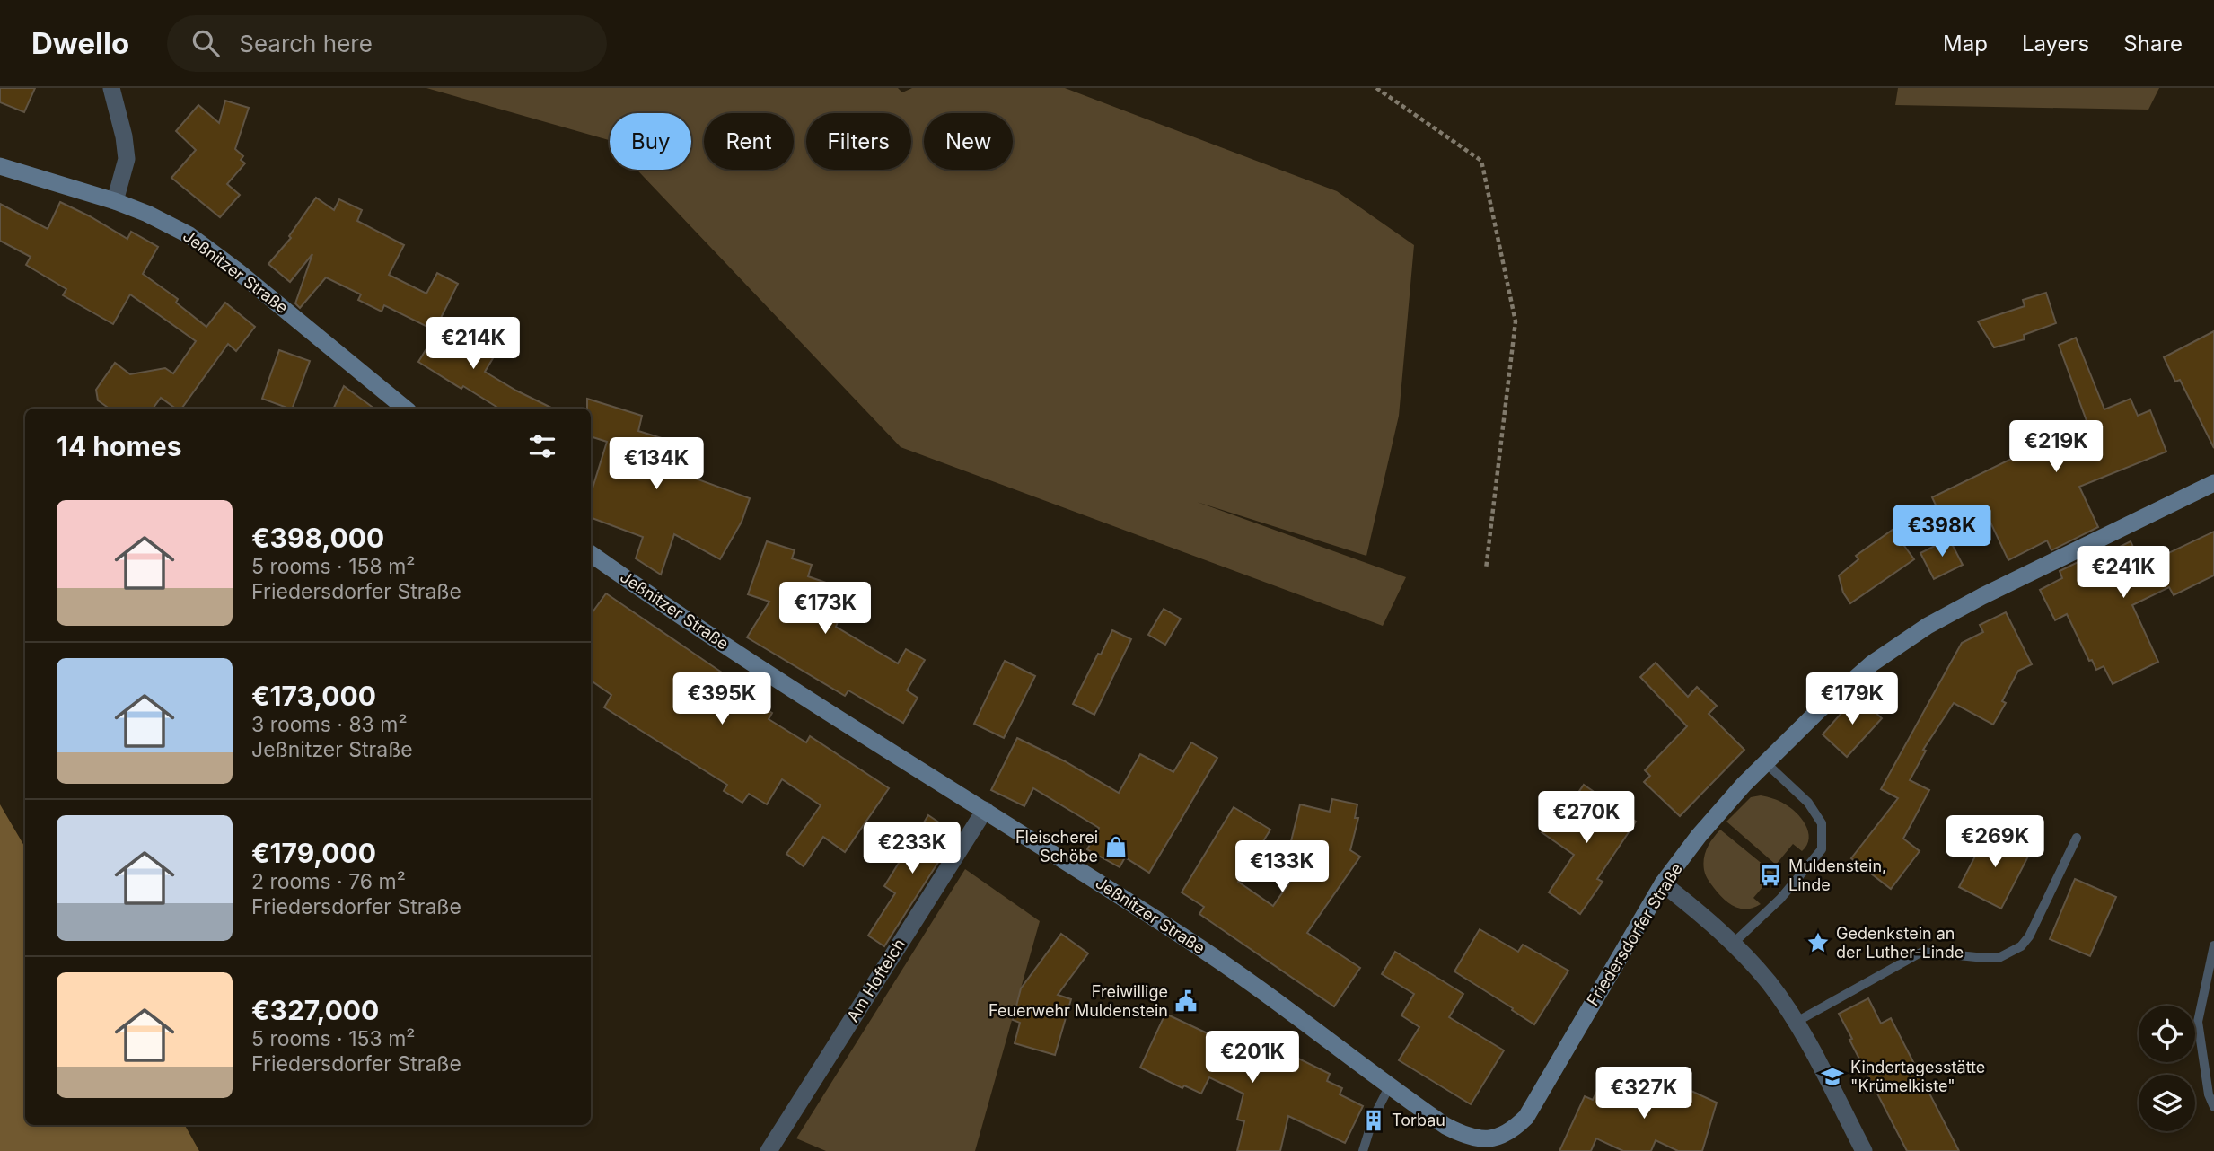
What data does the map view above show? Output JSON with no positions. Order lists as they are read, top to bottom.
{
  "streets": {
    "main road": ["Jeßnitzer Straße", "Friedersdorfer Straße"],
    "street": ["Am Hofteich"]
  },
  "crossings": [
    ["Jeßnitzer Straße", "Friedersdorfer Straße"],
    ["Jeßnitzer Straße", "Am Hofteich"]
  ],
  "places": {
    "shop": ["Fleischerei Schöbe"],
    "bus stop": ["Muldenstein, Linde"],
    "place": ["Gedenkstein an der Luther-Linde"],
    "public building": ["Freiwillige Feuerwehr Muldenstein"],
    "school or university": ["Kindertagesstätte \"Krümelkiste\""],
    "building": ["Torbau"]
  },
  "page": {
    "header": "Dwello",
    "search": "Search here",
    "nav": ["Map", "Layers", "Share"],
    "chip": [
      "Buy",
      "Rent",
      "Filters",
      "New"
    ],
    "price": [
      "€214K",
      "€219K",
      "€134K",
      "€398K",
      "€241K",
      "€173K",
      "€395K",
      "€179K",
      "€270K",
      "€269K",
      "€233K",
      "€133K",
      "€201K",
      "€327K"
    ],
    "heading": "14 homes",
    "list": [
      {
        "name": "€398,000",
        "note": "5 rooms · 158 m² · Friedersdorfer Straße"
      },
      {
        "name": "€173,000",
        "note": "3 rooms · 83 m² · Jeßnitzer Straße"
      },
      {
        "name": "€179,000",
        "note": "2 rooms · 76 m² · Friedersdorfer Straße"
      },
      {
        "name": "€327,000",
        "note": "5 rooms · 153 m² · Friedersdorfer Straße"
      }
    ]
  }
}
